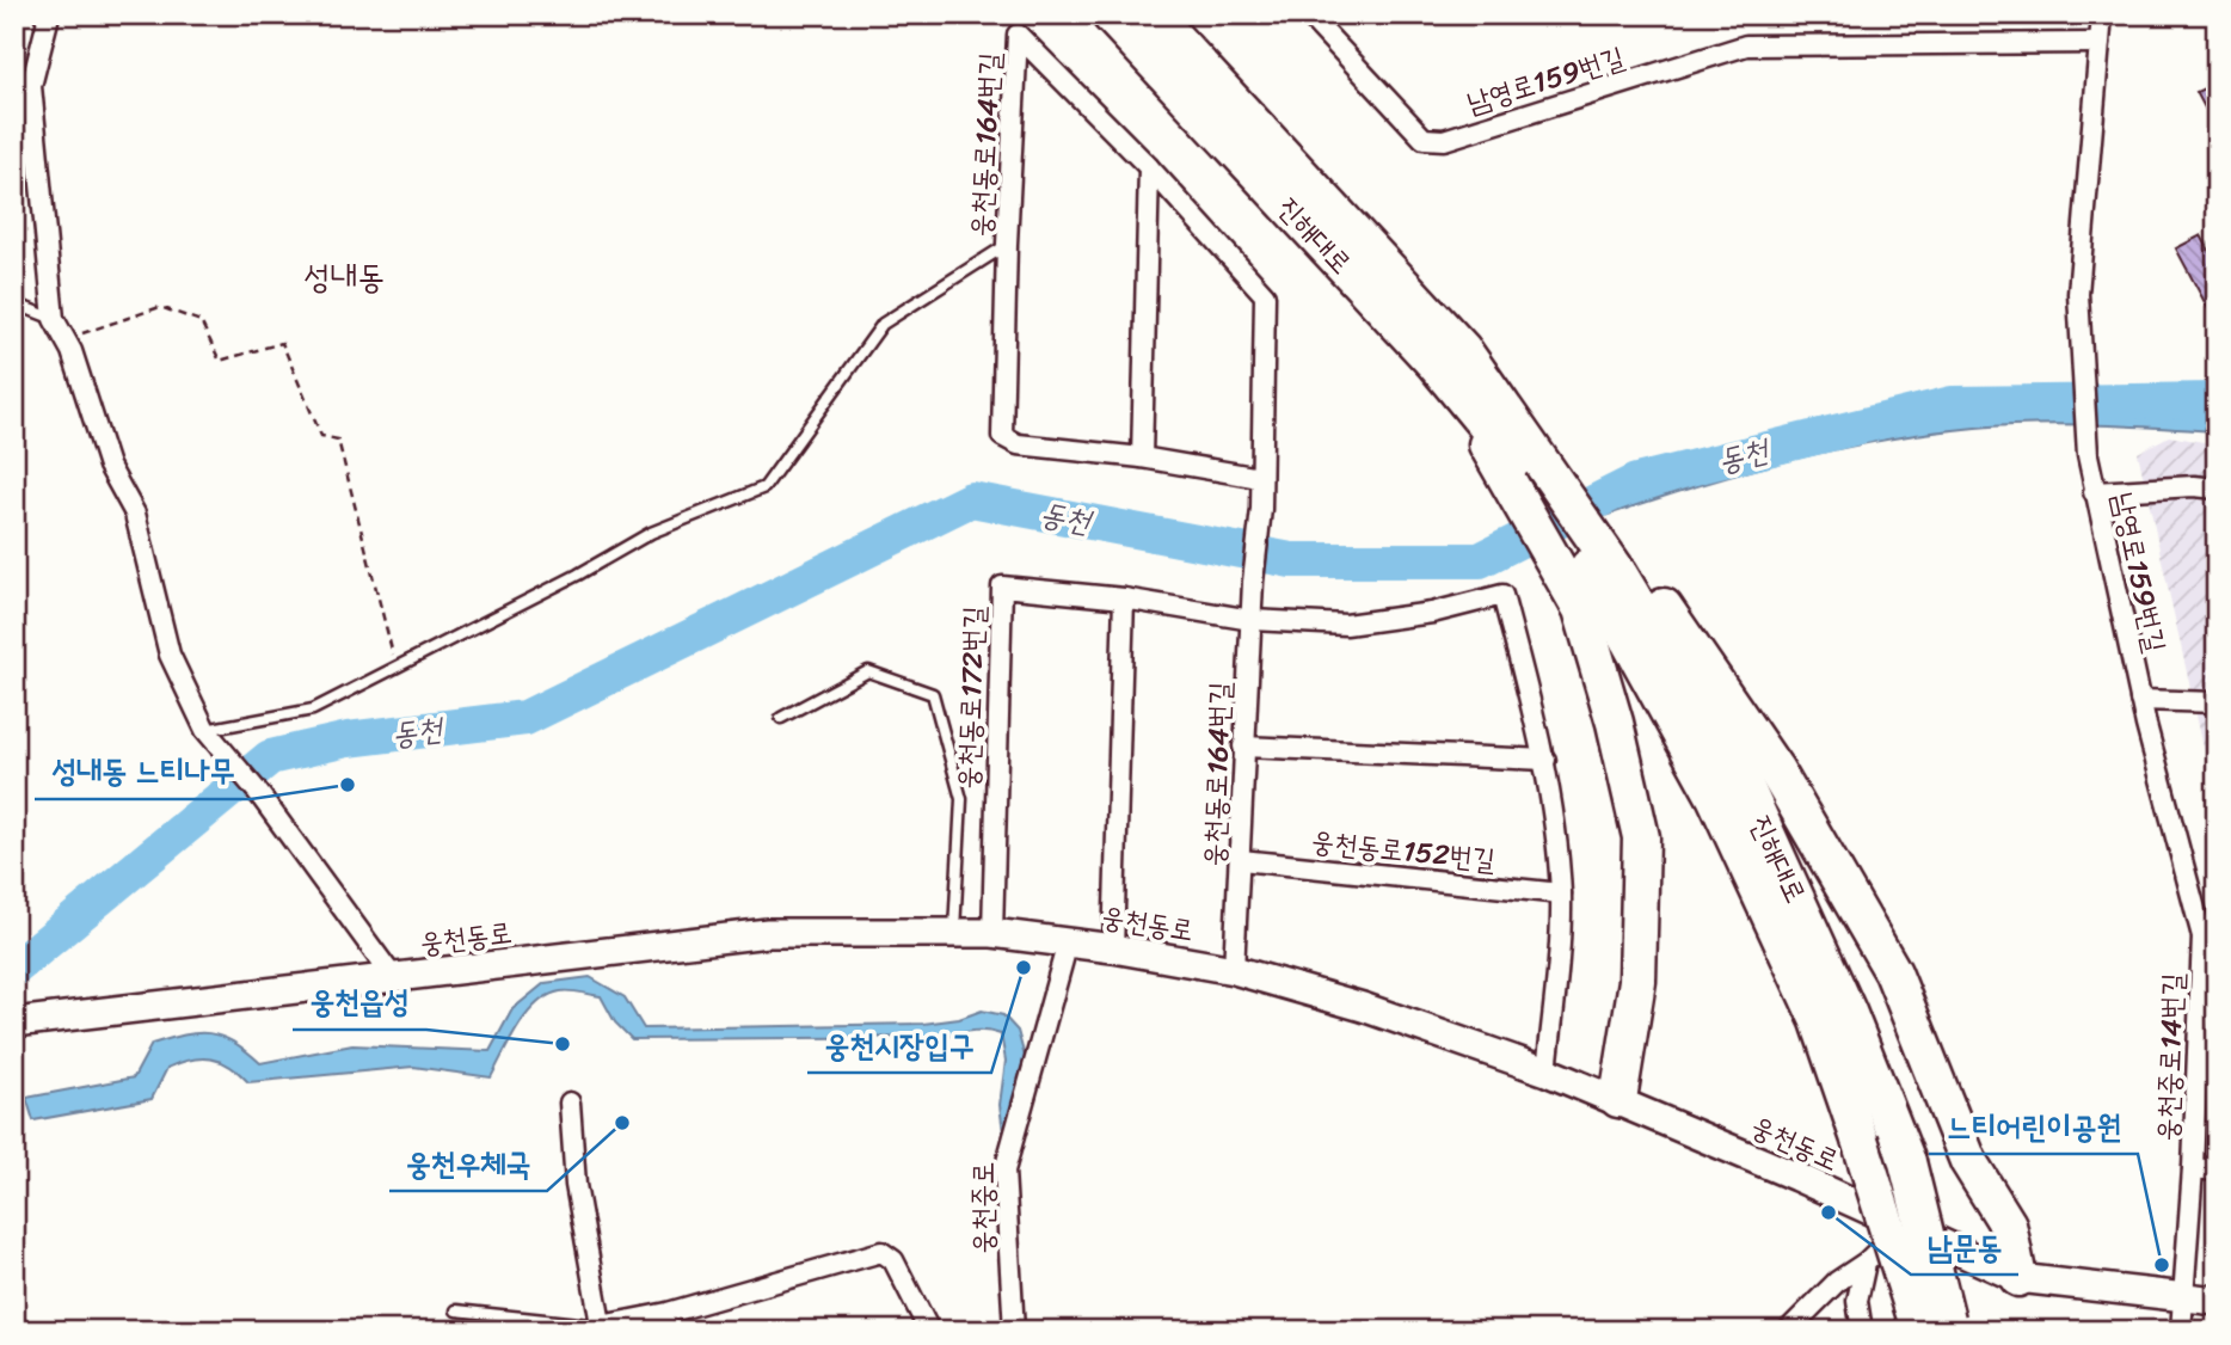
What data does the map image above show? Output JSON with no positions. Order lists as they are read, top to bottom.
{
  "streets": {
    "highway": ["진해대로"],
    "main road": ["웅천동로"],
    "street": [
      "남영로159번길",
      "웅천동로164번길",
      "웅천동로172번길",
      "웅천동로152번길",
      "웅천중로14번길",
      "웅천중로"
    ]
  },
  "crossings": [
    ["남영로159번길", "웅천중로14번길"],
    ["웅천동로164번길", "웅천동로172번길"],
    ["웅천동로164번길", "웅천동로152번길"],
    ["웅천동로164번길", "웅천동로"],
    ["웅천동로172번길", "웅천동로"],
    ["웅천동로", "웅천중로14번길"],
    ["웅천동로", "웅천중로"]
  ],
  "districts": ["성내동"],
  "water": ["동천"],
  "places": [
    "성내동 느티나무",
    "웅천시장입구",
    "웅천읍성",
    "웅천우체국",
    "남문동",
    "느티어린이공원"
  ]
}
